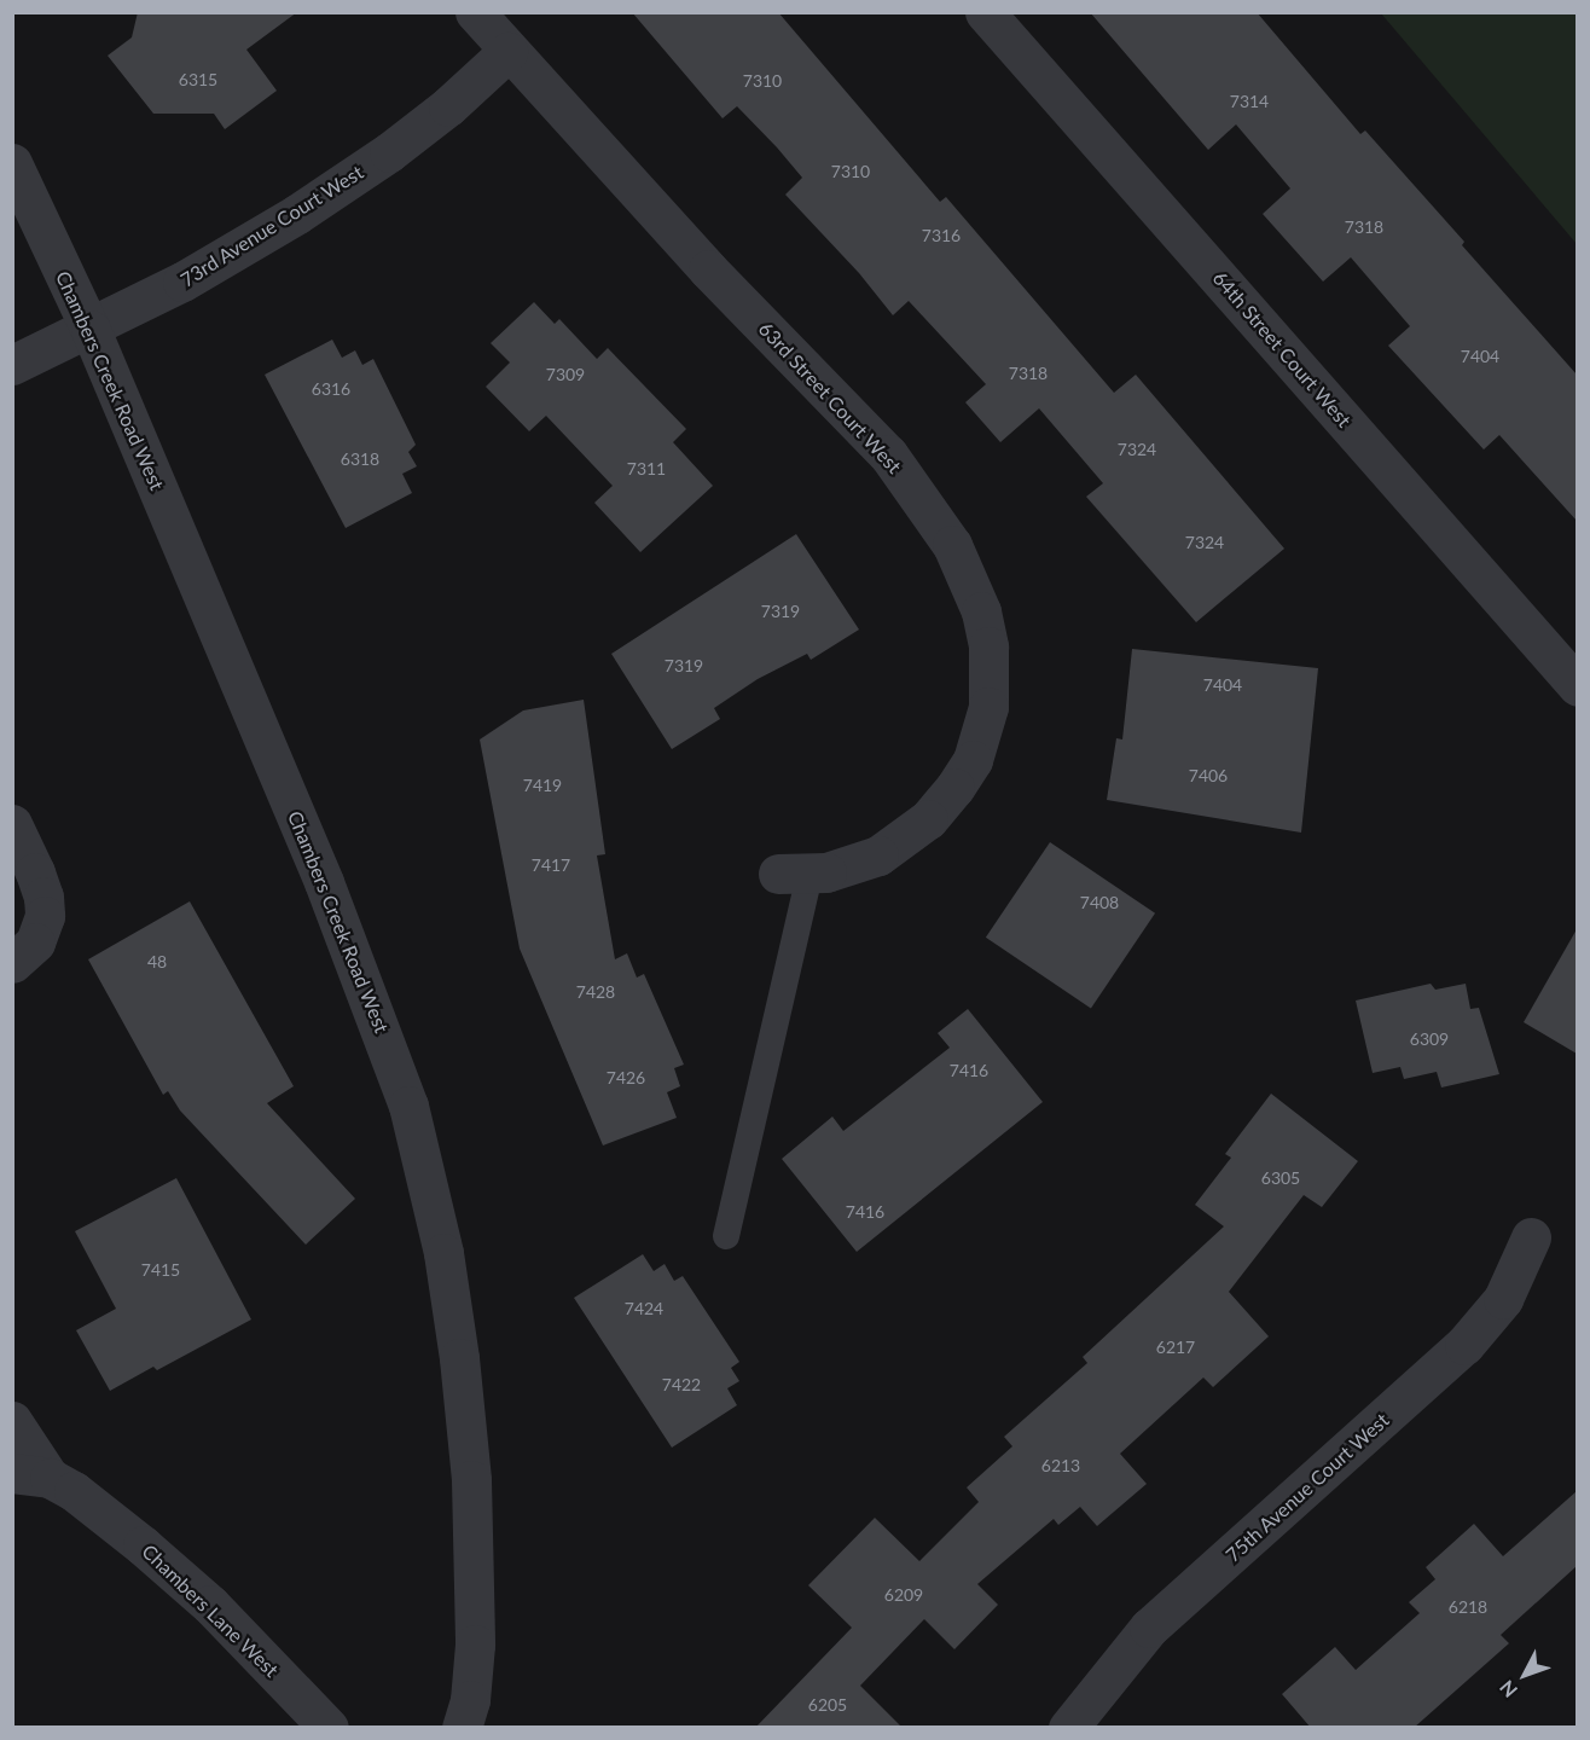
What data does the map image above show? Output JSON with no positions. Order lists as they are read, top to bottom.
{
  "streets": {
    "street": [
      "73rd Avenue Court West",
      "64th Street Court West",
      "Chambers Creek Road West",
      "63rd Street Court West",
      "75th Avenue Court West",
      "Chambers Lane West"
    ]
  },
  "crossings": [
    ["73rd Avenue Court West", "Chambers Creek Road West"],
    ["73rd Avenue Court West", "63rd Street Court West"]
  ],
  "house_numbers": [
    "6315",
    "7310",
    "7314",
    "7310",
    "7318",
    "7316",
    "7404",
    "7318",
    "7309",
    "6316",
    "7324",
    "6318",
    "7311",
    "7324",
    "7319",
    "7319",
    "7404",
    "7406",
    "7419",
    "7417",
    "7408",
    "48",
    "7428",
    "6309",
    "7416",
    "7426",
    "6305",
    "7416",
    "7415",
    "7424",
    "6217",
    "7422",
    "6213",
    "6209",
    "6218",
    "6205"
  ],
  "north": "bottom left"
}
